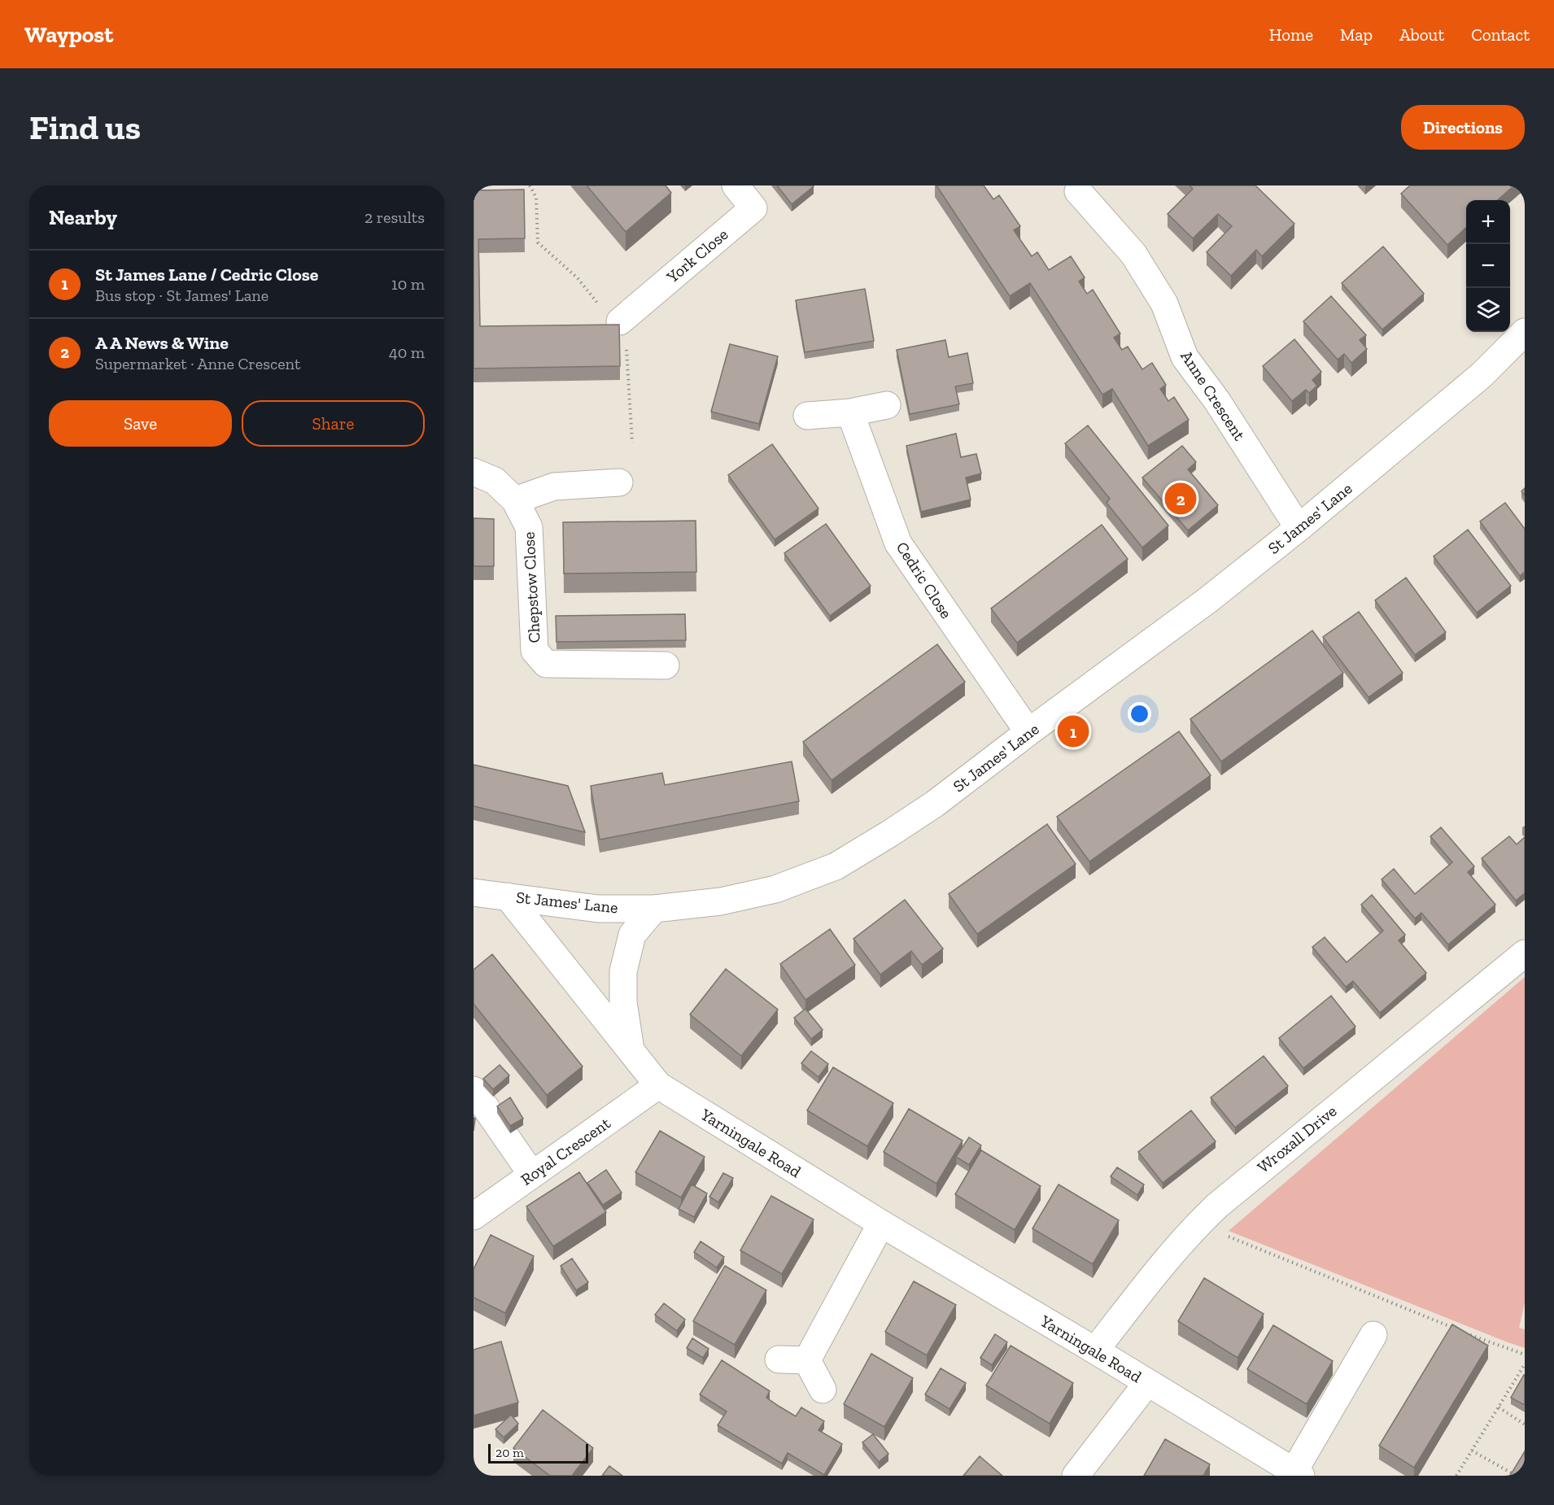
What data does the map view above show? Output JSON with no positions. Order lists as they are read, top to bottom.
{
  "streets": {
    "street": [
      "York Close",
      "Anne Crescent",
      "St James' Lane",
      "Cedric Close",
      "Chepstow Close",
      "Wroxall Drive",
      "Yarningale Road",
      "Royal Crescent"
    ]
  },
  "crossings": [
    ["Anne Crescent", "St James' Lane"],
    ["St James' Lane", "Cedric Close"],
    ["St James' Lane", "Yarningale Road"],
    ["Wroxall Drive", "Yarningale Road"],
    ["Yarningale Road", "Royal Crescent"]
  ],
  "scale_bar": "20 m",
  "page": {
    "header": "Waypost",
    "nav": [
      "Home",
      "Map",
      "About",
      "Contact"
    ],
    "buttons": [
      "Directions",
      ["Save", "Share"]
    ],
    "title": "Find us",
    "heading": ["Nearby", "2 results"],
    "map_buttons": ["+", "−"],
    "list": [
      {
        "mark": "1",
        "name": "St James Lane / Cedric Close",
        "note": "Bus stop · St James' Lane",
        "value": "10 m"
      },
      {
        "mark": "2",
        "name": "A A News & Wine",
        "note": "Supermarket · Anne Crescent",
        "value": "40 m"
      }
    ],
    "pins": ["2", "1"],
    "scale": "20 m"
  }
}
